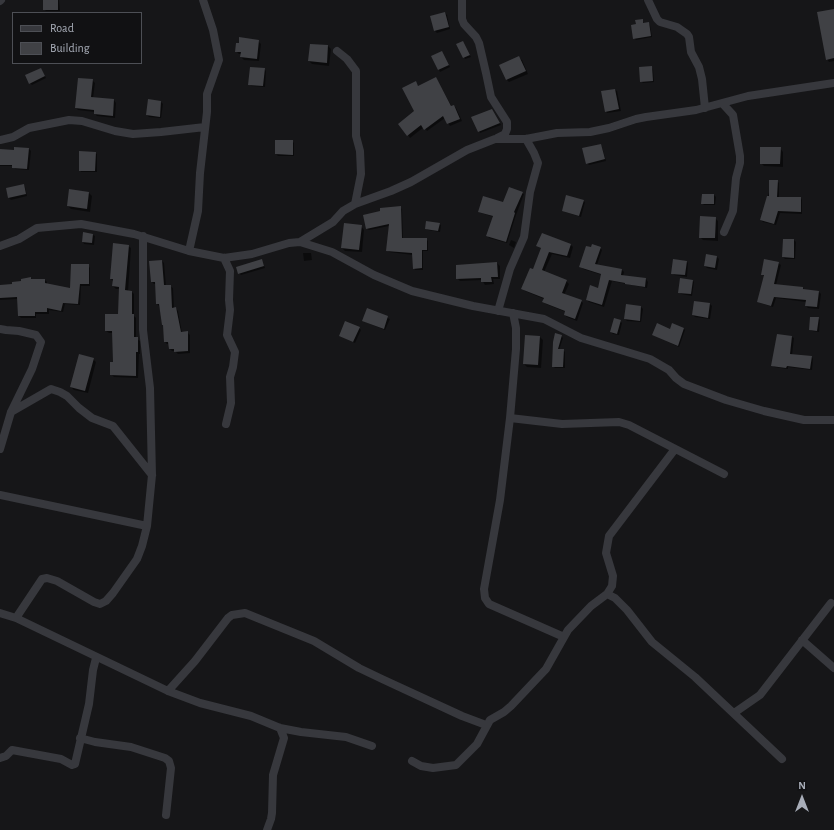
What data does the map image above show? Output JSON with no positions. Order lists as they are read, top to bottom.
{
  "legend": ["Road", "Building"],
  "north": "top"
}
